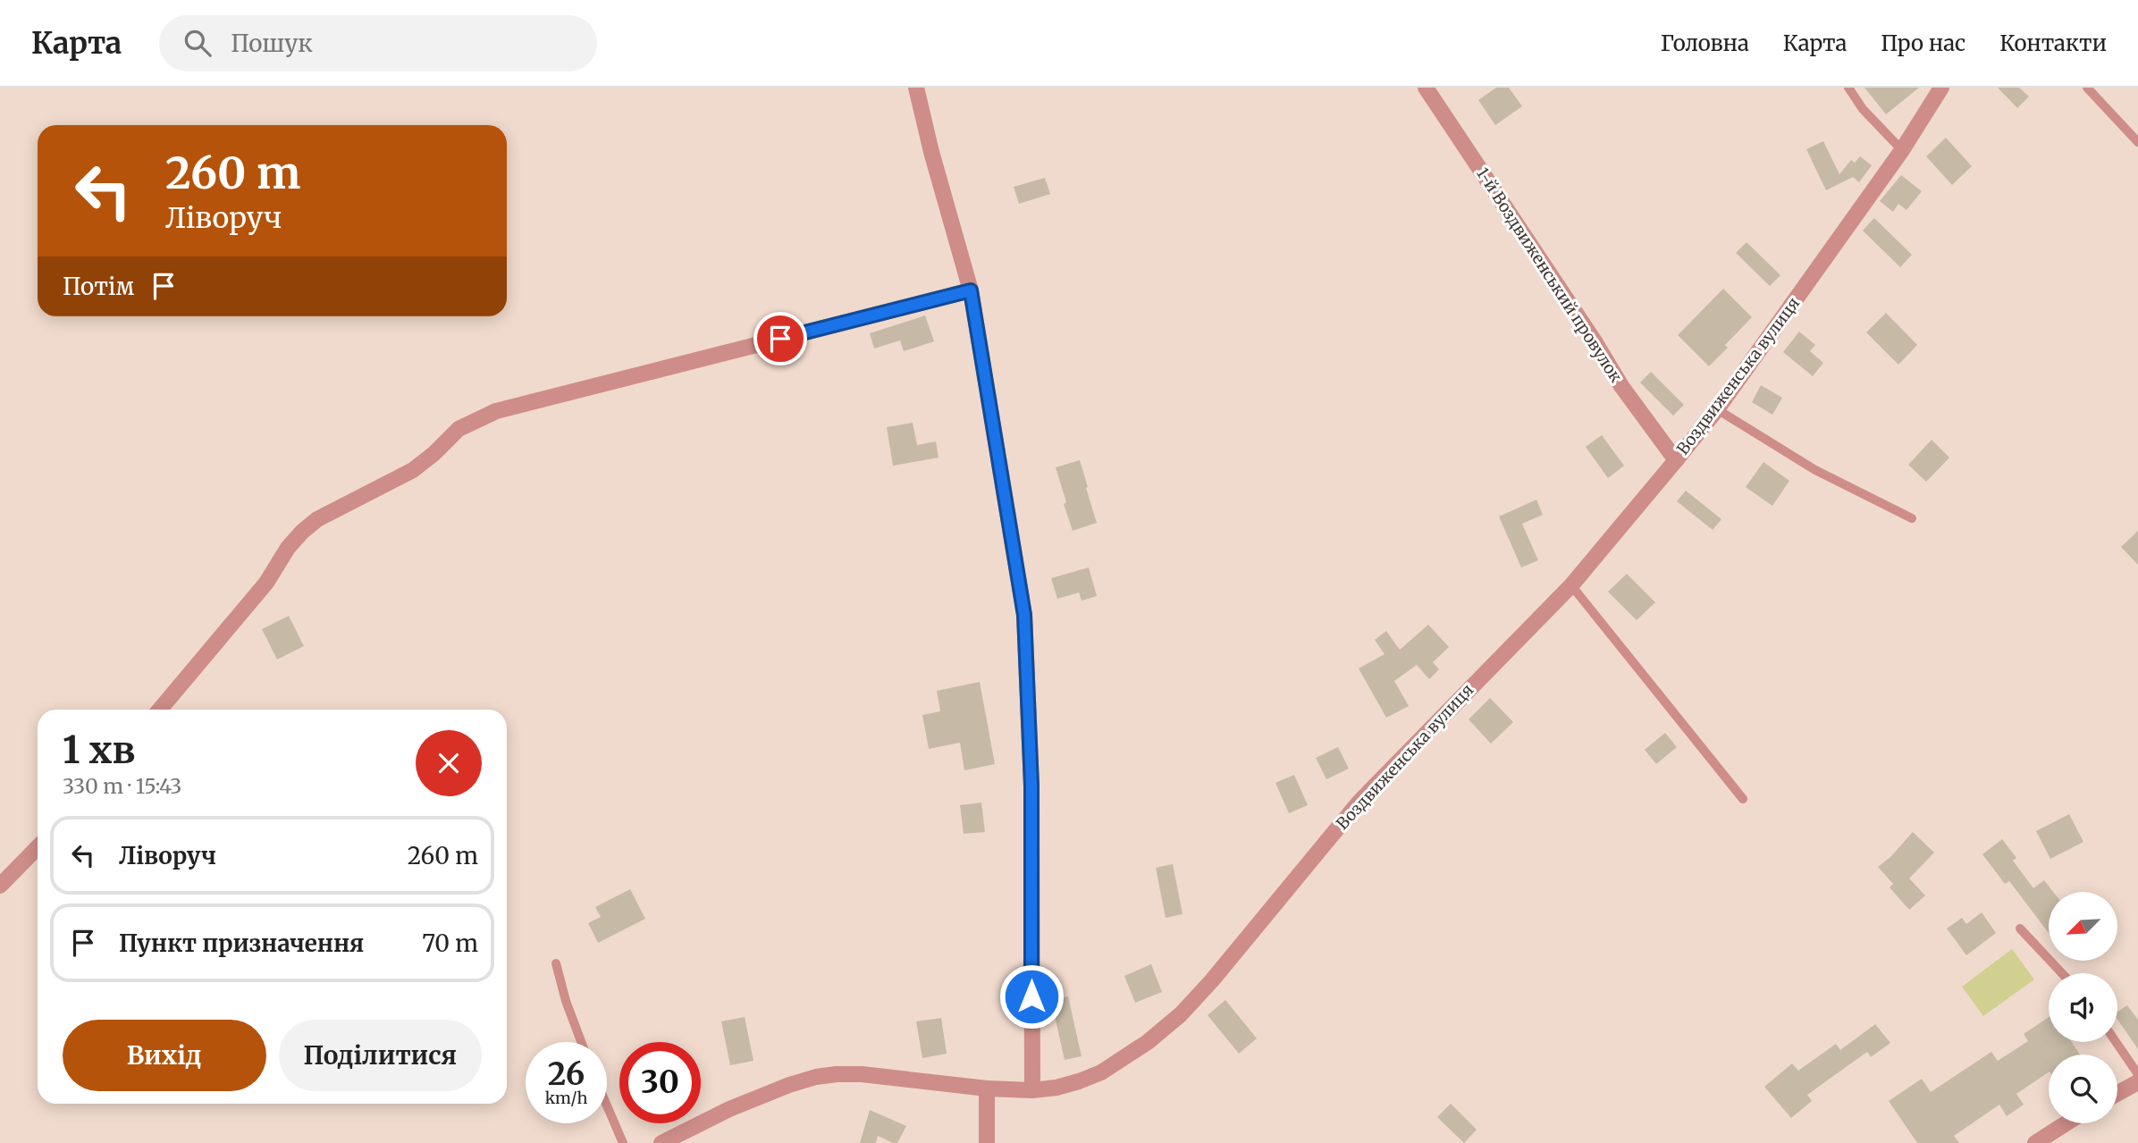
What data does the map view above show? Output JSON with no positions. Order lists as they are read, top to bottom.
{
  "streets": {
    "street": ["1-й Воздвиженський провулок", "Воздвиженська вулиця"]
  },
  "crossings": [
    ["1-й Воздвиженський провулок", "Воздвиженська вулиця"]
  ],
  "north": "bottom left",
  "page": {
    "header": "Карта",
    "search": "Пошук",
    "nav": [
      "Головна",
      "Карта",
      "Про нас",
      "Контакти"
    ],
    "turn": ["260 m", "Ліворуч"],
    "then": "Потім",
    "heading": ["1 хв", "330 m · 15:43"],
    "list": [
      {
        "name": "Ліворуч",
        "value": "260 m"
      },
      {
        "name": "Пункт призначення",
        "value": "70 m"
      }
    ],
    "buttons": ["Вихід", "Поділитися"],
    "speed": "26 km/h",
    "limit": "30"
  }
}
